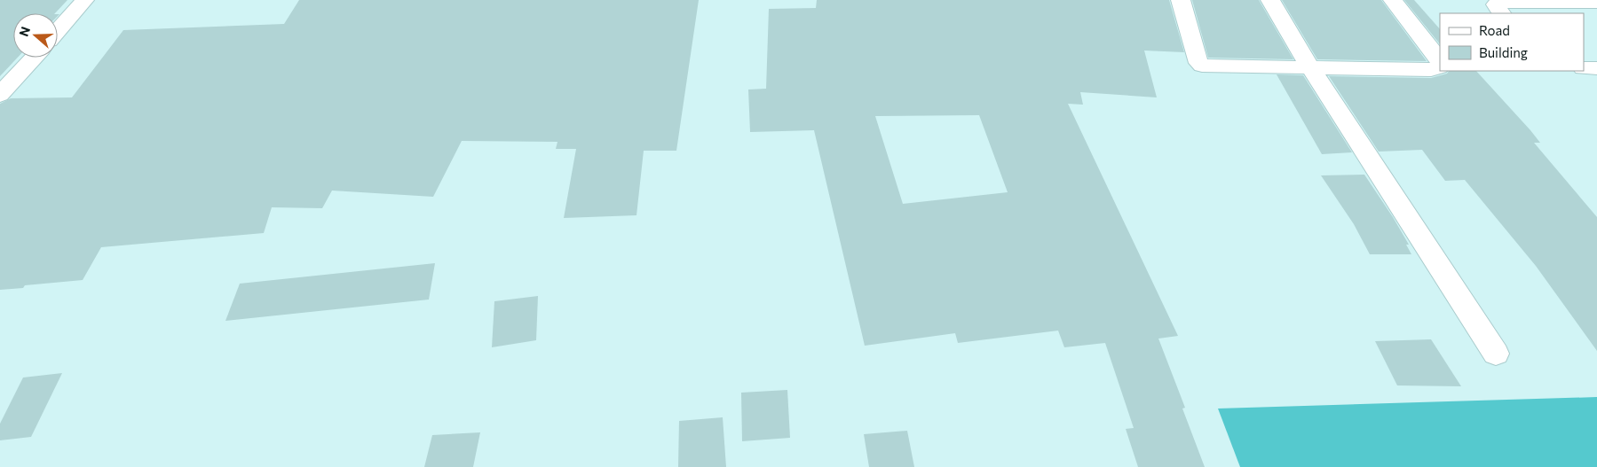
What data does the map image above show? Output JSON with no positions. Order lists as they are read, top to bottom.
{
  "legend": ["Road", "Building"],
  "north": "left"
}
